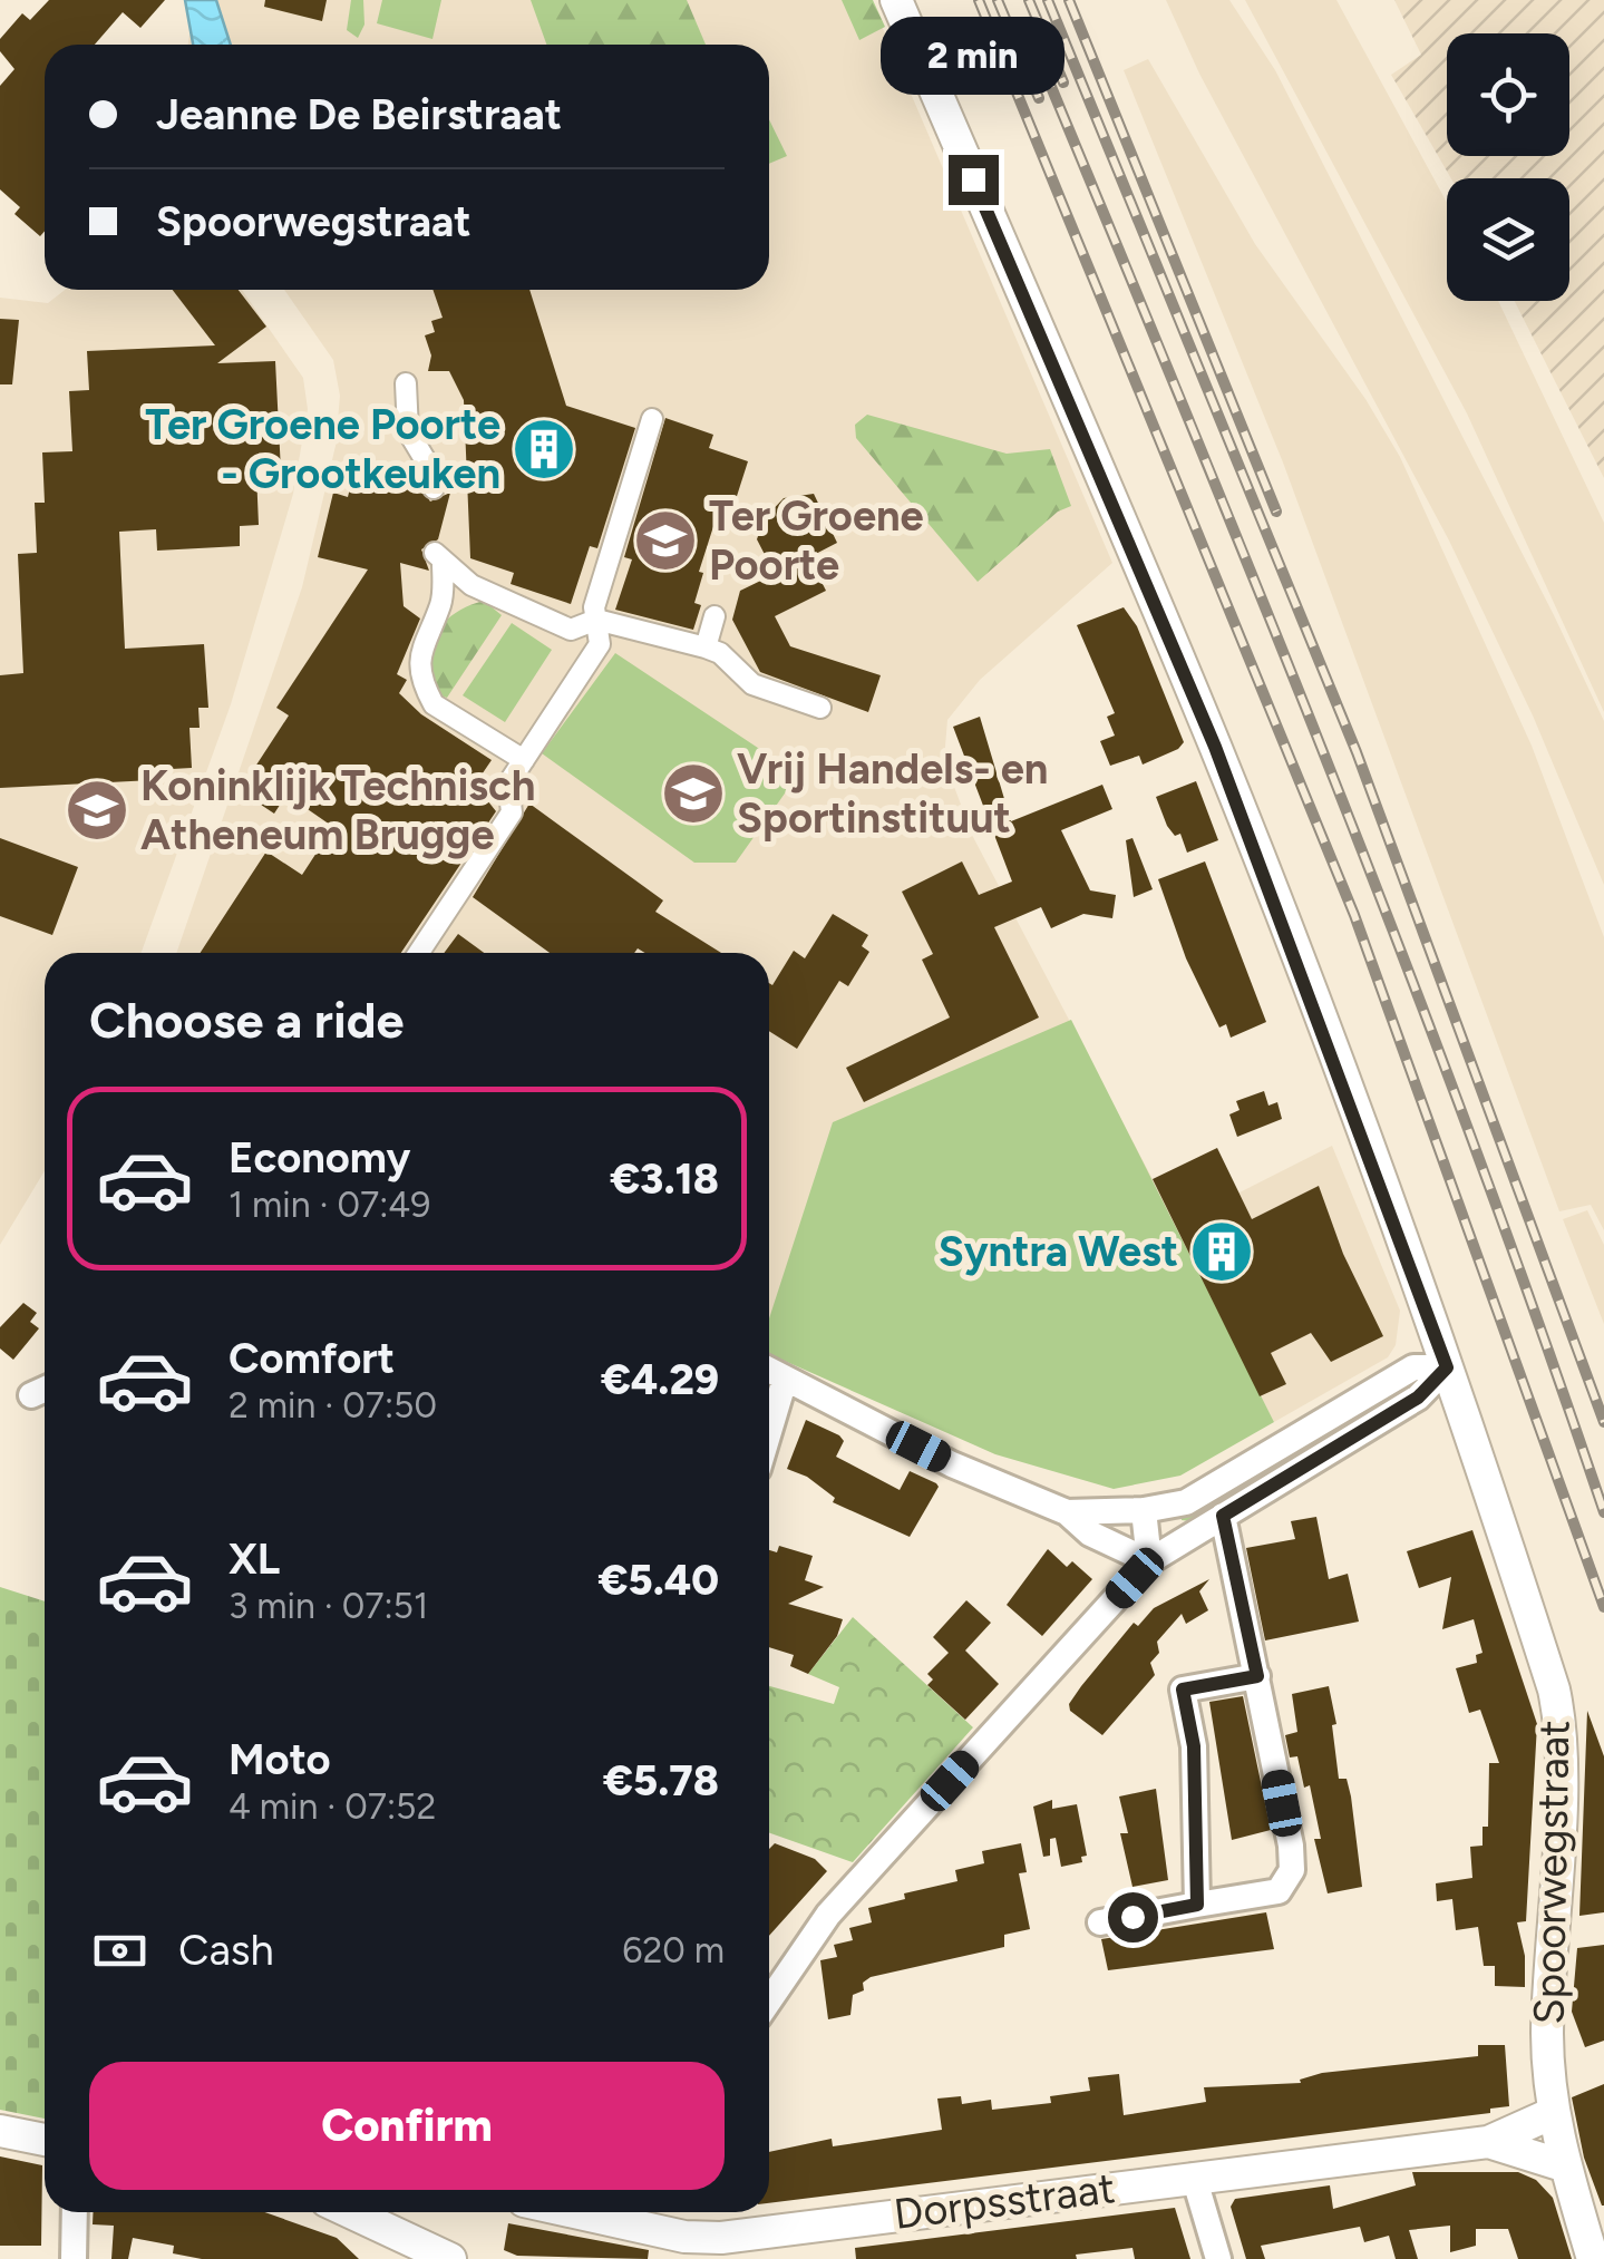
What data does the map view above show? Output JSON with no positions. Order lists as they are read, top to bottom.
{
  "streets": {
    "street": ["Spoorwegstraat", "Dorpsstraat"]
  },
  "crossings": [
    ["Spoorwegstraat", "Dorpsstraat"]
  ],
  "places": {
    "building": ["Ter Groene Poorte - Grootkeuken", "Syntra West"],
    "school or university": ["Ter Groene Poorte", "Vrij Handels- en Sportinstituut", "Koninklijk Technisch Atheneum Brugge"]
  },
  "page": {
    "bubble": "2 min",
    "banner": ["Jeanne De Beirstraat", "Spoorwegstraat"],
    "heading": "Choose a ride",
    "list": [
      {
        "name": "Economy",
        "note": "1 min · 07:49",
        "value": "€3.18"
      },
      {
        "name": "Comfort",
        "note": "2 min · 07:50",
        "value": "€4.29"
      },
      {
        "name": "XL",
        "note": "3 min · 07:51",
        "value": "€5.40"
      },
      {
        "name": "Moto",
        "note": "4 min · 07:52",
        "value": "€5.78"
      }
    ],
    "pay": ["Cash", "620 m"],
    "buttons": "Confirm"
  }
}
